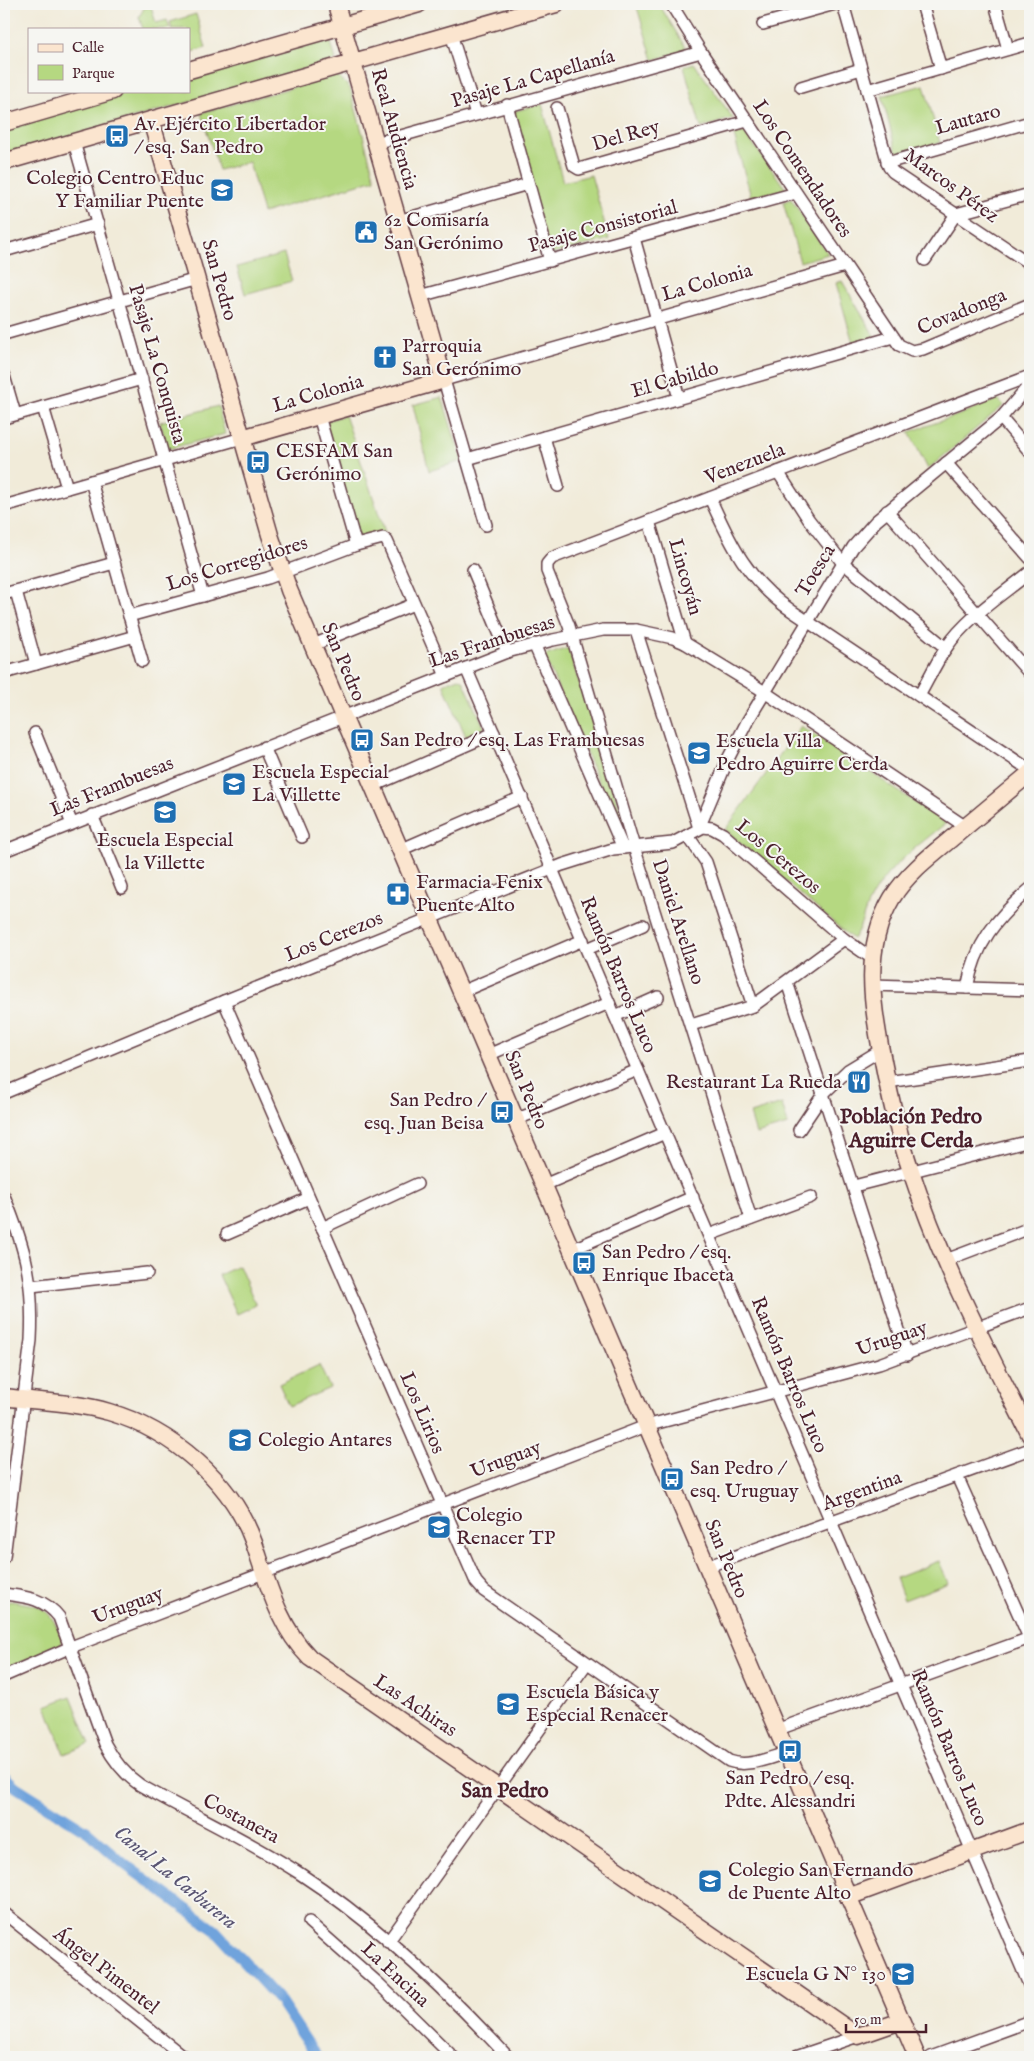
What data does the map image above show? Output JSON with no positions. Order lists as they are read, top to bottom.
{
  "streets": {
    "street": [
      "Pasaje La Capellanía",
      "Lautaro",
      "Real Audiencia",
      "Del Rey",
      "Los Comendadores",
      "Marcos Pérez",
      "Pasaje Consistorial",
      "San Pedro",
      "La Colonia",
      "Covadonga",
      "Pasaje La Conquista",
      "El Cabildo",
      "Venezuela",
      "Los Corregidores",
      "Toesca",
      "Lincoyán",
      "Las Frambuesas",
      "Los Cerezos",
      "Daniel Arellano",
      "Ramón Barros Luco",
      "Uruguay",
      "Los Lirios",
      "Argentina",
      "Las Achiras",
      "Costanera",
      "Ángel Pimentel",
      "La Encina"
    ]
  },
  "crossings": [
    ["Pasaje La Capellanía", "Real Audiencia"],
    ["Pasaje La Capellanía", "Los Comendadores"],
    ["Lautaro", "Marcos Pérez"],
    ["Real Audiencia", "Pasaje Consistorial"],
    ["Real Audiencia", "La Colonia"],
    ["Real Audiencia", "El Cabildo"],
    ["Del Rey", "Los Comendadores"],
    ["Los Comendadores", "Pasaje Consistorial"],
    ["Los Comendadores", "La Colonia"],
    ["Los Comendadores", "Covadonga"],
    ["Los Comendadores", "El Cabildo"],
    ["San Pedro", "La Colonia"],
    ["San Pedro", "Los Corregidores"],
    ["San Pedro", "Las Frambuesas"],
    ["San Pedro", "Los Cerezos"],
    ["San Pedro", "Uruguay"],
    ["San Pedro", "Los Lirios"],
    ["San Pedro", "Argentina"],
    ["La Colonia", "Pasaje La Conquista"],
    ["Pasaje La Conquista", "Los Corregidores"],
    ["Venezuela", "Lincoyán"],
    ["Venezuela", "Las Frambuesas"],
    ["Venezuela", "Daniel Arellano"],
    ["Toesca", "Las Frambuesas"],
    ["Toesca", "Los Cerezos"],
    ["Lincoyán", "Las Frambuesas"],
    ["Las Frambuesas", "Daniel Arellano"],
    ["Las Frambuesas", "Ramón Barros Luco"],
    ["Los Cerezos", "Daniel Arellano"],
    ["Los Cerezos", "Ramón Barros Luco"],
    ["Los Cerezos", "Los Lirios"],
    ["Ramón Barros Luco", "Uruguay"],
    ["Ramón Barros Luco", "Argentina"],
    ["Uruguay", "Los Lirios"],
    ["Uruguay", "Las Achiras"],
    ["Uruguay", "Costanera"]
  ],
  "districts": ["Población Pedro Aguirre Cerda", "San Pedro"],
  "water": ["Canal La Carburera"],
  "places": {
    "bus stop": [
      "Av. Ejército Libertador / esq. San Pedro",
      "CESFAM San Gerónimo",
      "San Pedro / esq. Las Frambuesas",
      "San Pedro / esq. Juan Beisa",
      "San Pedro / esq. Enrique Ibaceta",
      "San Pedro / esq. Uruguay",
      "San Pedro / esq. Pdte. Alessandri"
    ],
    "school or university": [
      "Colegio Centro Educ Y Familiar Puente",
      "Escuela Villa Pedro Aguirre Cerda",
      "Escuela Especial La Villette",
      "Escuela Especial la Villette",
      "Colegio Antares",
      "Colegio Renacer TP",
      "Escuela Básica y Especial Renacer",
      "Colegio San Fernando de Puente Alto",
      "Escuela G N° 130"
    ],
    "public building": ["62 Comisaría San Gerónimo"],
    "church": ["Parroquia San Gerónimo"],
    "pharmacy": ["Farmacia Fenix Puente Alto"],
    "restaurant": ["Restaurant La Rueda"]
  },
  "legend": ["Calle", "Parque"],
  "scale_bar": "50 m"
}
